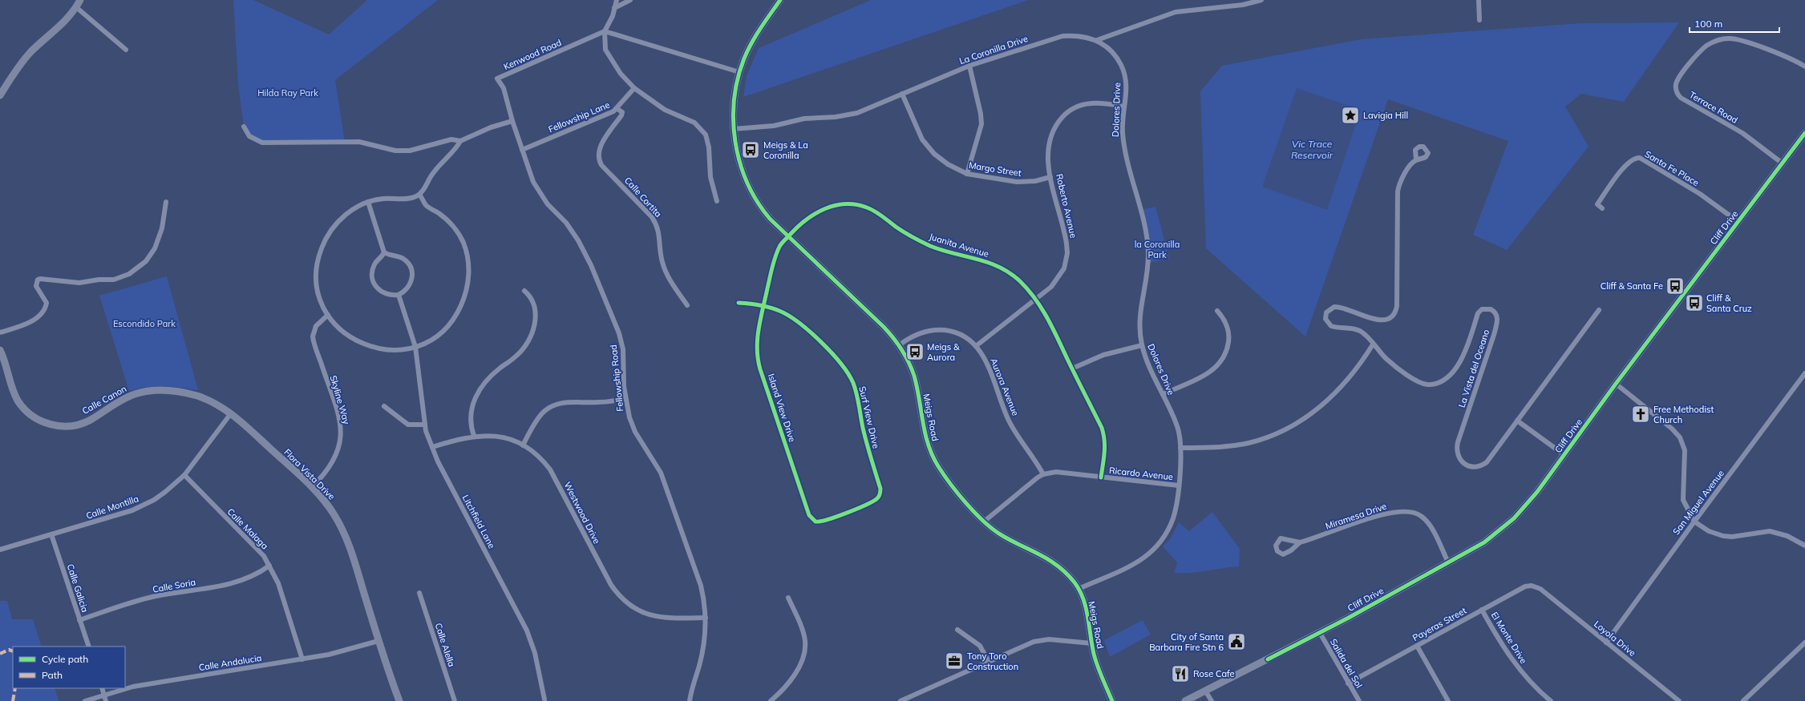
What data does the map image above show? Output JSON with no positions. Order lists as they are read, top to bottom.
{
  "streets": {
    "main road": [
      "Cliff Drive",
      "Calle Canon",
      "Meigs Road",
      "Flora Vista Drive"
    ],
    "street": [
      "La Coronilla Drive",
      "Kenwood Road",
      "Terrace Road",
      "Dolores Drive",
      "Fellowship Lane",
      "Santa Fe Place",
      "Margo Street",
      "Calle Cortita",
      "Roberto Avenue",
      "Juanita Avenue",
      "La Vista del Oceano",
      "Fellowship Road",
      "Aurora Avenue",
      "Skyline Way",
      "Island View Drive",
      "Surf View Drive",
      "Ricardo Avenue",
      "San Miguel Avenue",
      "Calle Montilla",
      "Westwood Drive",
      "Miramesa Drive",
      "Litchfield Lane",
      "Calle Malaga",
      "Calle Soria",
      "Calle Galicia",
      "Payeras Street",
      "El Monte Drive",
      "Loyola Drive",
      "Calle Alella",
      "Calle Andalucia",
      "Salida del Sol"
    ]
  },
  "crossings": [
    ["La Coronilla Drive", "Dolores Drive"],
    ["La Coronilla Drive", "Margo Street"],
    ["La Coronilla Drive", "Meigs Road"],
    ["Kenwood Road", "Fellowship Road"],
    ["Terrace Road", "Cliff Drive"],
    ["Dolores Drive", "Roberto Avenue"],
    ["Dolores Drive", "Meigs Road"],
    ["Dolores Drive", "Ricardo Avenue"],
    ["Fellowship Lane", "Calle Cortita"],
    ["Fellowship Lane", "Fellowship Road"],
    ["Santa Fe Place", "Cliff Drive"],
    ["Margo Street", "Roberto Avenue"],
    ["Roberto Avenue", "Juanita Avenue"],
    ["Roberto Avenue", "Aurora Avenue"],
    ["Cliff Drive", "Miramesa Drive"],
    ["Cliff Drive", "Salida del Sol"],
    ["Juanita Avenue", "Island View Drive"],
    ["Juanita Avenue", "Meigs Road"],
    ["Juanita Avenue", "Ricardo Avenue"],
    ["Fellowship Road", "Westwood Drive"],
    ["Aurora Avenue", "Meigs Road"],
    ["Aurora Avenue", "Ricardo Avenue"],
    ["Calle Canon", "Flora Vista Drive"],
    ["Skyline Way", "Flora Vista Drive"],
    ["Island View Drive", "Surf View Drive"],
    ["Island View Drive", "Meigs Road"],
    ["Flora Vista Drive", "Calle Montilla"],
    ["Flora Vista Drive", "Calle Andalucia"],
    ["San Miguel Avenue", "Loyola Drive"],
    ["Calle Montilla", "Calle Malaga"],
    ["Calle Montilla", "Calle Galicia"],
    ["Westwood Drive", "Litchfield Lane"],
    ["Calle Malaga", "Calle Soria"],
    ["Calle Malaga", "Calle Andalucia"],
    ["Calle Soria", "Calle Galicia"],
    ["Payeras Street", "El Monte Drive"],
    ["Payeras Street", "Loyola Drive"],
    ["Payeras Street", "Salida del Sol"]
  ],
  "water": ["Vic Trace Reservoir"],
  "parks": ["Hilda Ray Park", "la Coronilla Park", "Escondido Park"],
  "places": {
    "place": ["Lavigia Hill"],
    "bus stop": [
      "Meigs & La Coronilla",
      "Cliff & Santa Fe",
      "Cliff & Santa Cruz",
      "Meigs & Aurora"
    ],
    "church": ["Free Methodist Church"],
    "public building": ["City of Santa Barbara Fire Stn 6"],
    "office": ["Tony Toro Construction"],
    "restaurant": ["Rose Cafe"]
  },
  "legend": ["Cycle path", "Path"],
  "scale_bar": "100 m"
}
